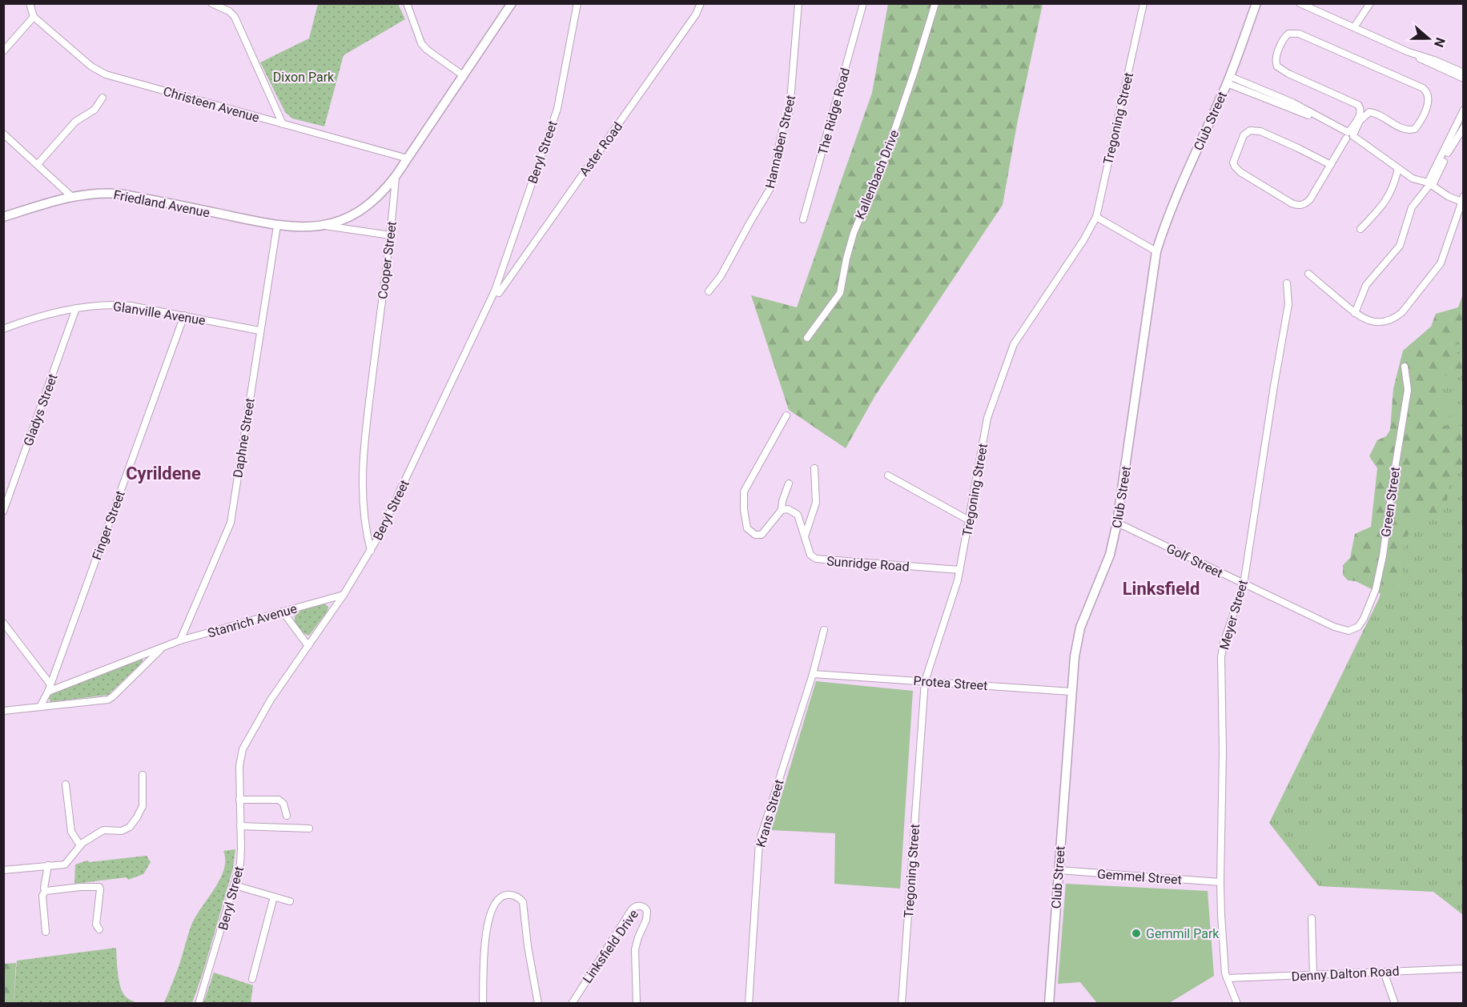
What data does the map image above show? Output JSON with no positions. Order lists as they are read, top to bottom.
{
  "streets": {
    "main road": ["Club Street", "Friedland Avenue", "Cooper Street"],
    "street": [
      "Christeen Avenue",
      "The Ridge Road",
      "Tregoning Street",
      "Hannaben Street",
      "Aster Road",
      "Beryl Street",
      "Kallenbach Drive",
      "Glanville Avenue",
      "Gladys Street",
      "Daphne Street",
      "Green Street",
      "Finger Street",
      "Golf Street",
      "Sunridge Road",
      "Meyer Street",
      "Stanrich Avenue",
      "Protea Street",
      "Krans Street",
      "Gemmel Street",
      "Linksfield Drive",
      "Denny Dalton Road"
    ]
  },
  "crossings": [
    ["Christeen Avenue", "Cooper Street"],
    ["Tregoning Street", "Sunridge Road"],
    ["Tregoning Street", "Protea Street"],
    ["Club Street", "Golf Street"],
    ["Club Street", "Protea Street"],
    ["Club Street", "Gemmel Street"],
    ["Aster Road", "Beryl Street"],
    ["Beryl Street", "Cooper Street"],
    ["Beryl Street", "Stanrich Avenue"],
    ["Friedland Avenue", "Cooper Street"],
    ["Friedland Avenue", "Daphne Street"],
    ["Glanville Avenue", "Gladys Street"],
    ["Glanville Avenue", "Daphne Street"],
    ["Glanville Avenue", "Finger Street"],
    ["Daphne Street", "Stanrich Avenue"],
    ["Green Street", "Golf Street"],
    ["Finger Street", "Stanrich Avenue"],
    ["Golf Street", "Meyer Street"],
    ["Meyer Street", "Gemmel Street"],
    ["Meyer Street", "Denny Dalton Road"],
    ["Protea Street", "Krans Street"]
  ],
  "districts": ["Cyrildene", "Linksfield"],
  "parks": ["Dixon Park"],
  "places": ["Gemmil Park"],
  "north": "right"
}
